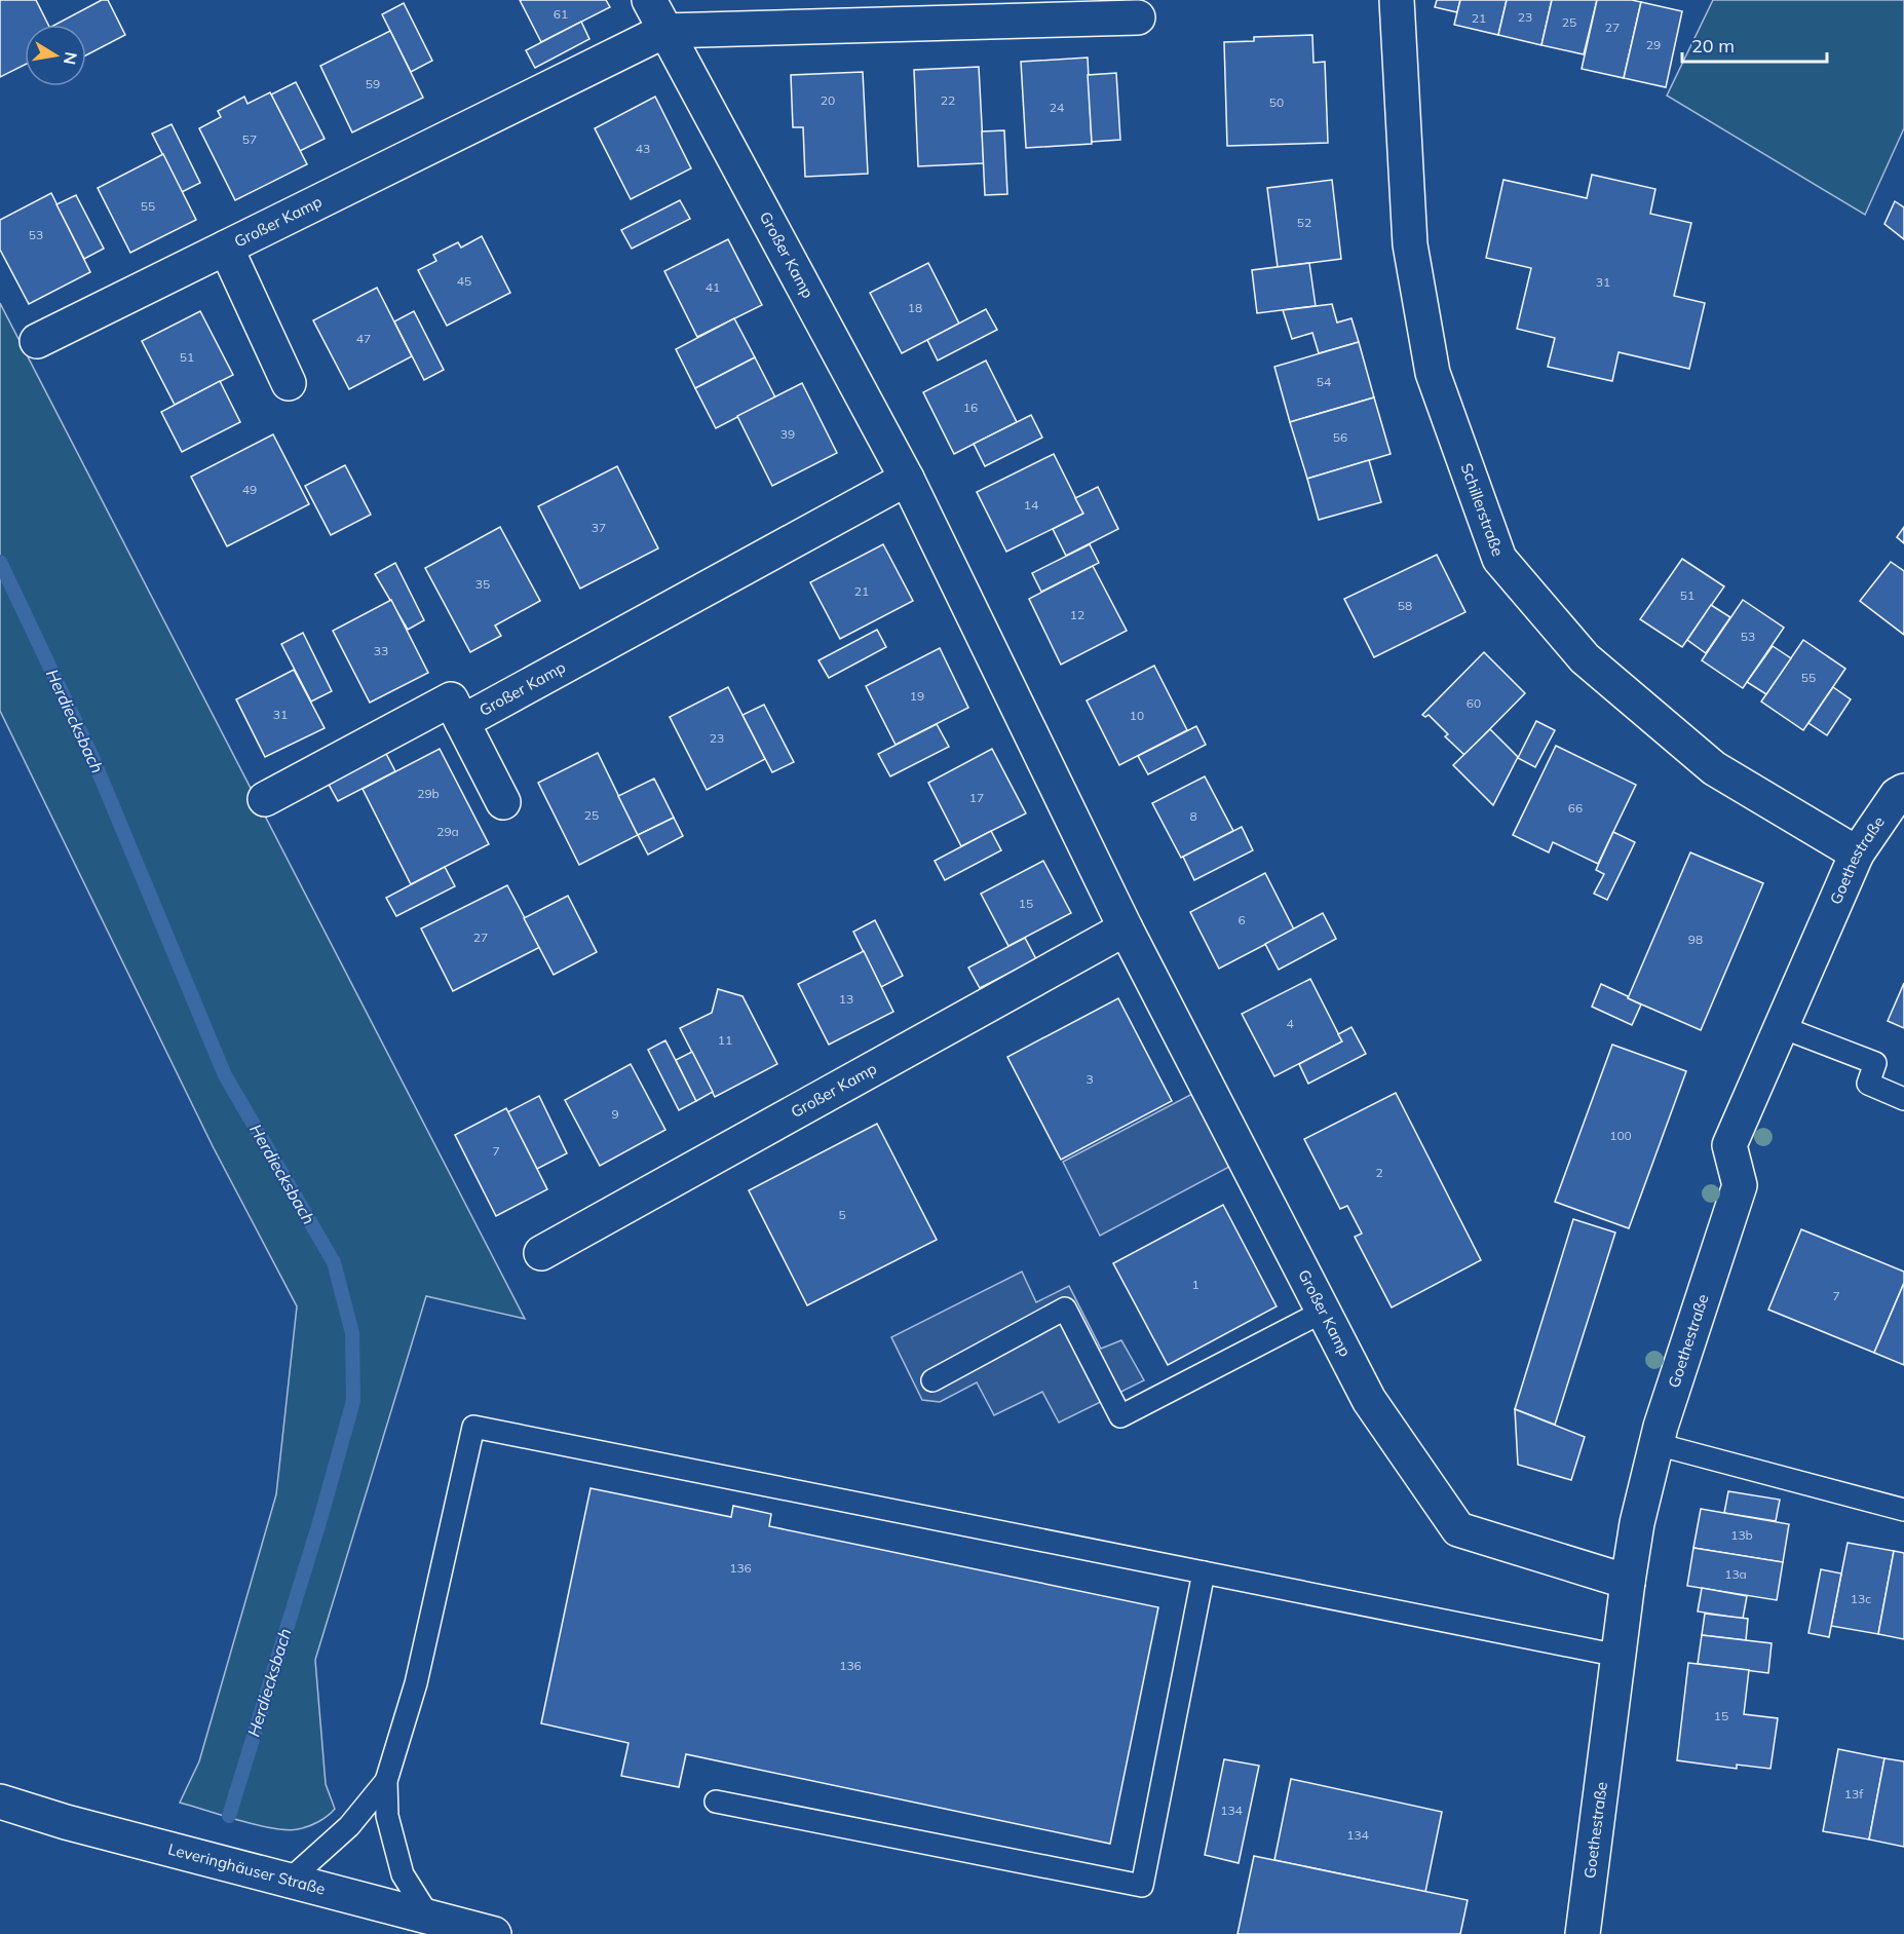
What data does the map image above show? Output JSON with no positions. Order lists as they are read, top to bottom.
{
  "streets": {
    "street": [
      "Großer Kamp",
      "Schillerstraße",
      "Goethestraße",
      "Leveringhäuser Straße"
    ]
  },
  "crossings": [
    ["Großer Kamp", "Goethestraße"],
    ["Schillerstraße", "Goethestraße"]
  ],
  "water": ["Herdiecksbach"],
  "house_numbers": [
    "61",
    "23",
    "21",
    "25",
    "27",
    "29",
    "59",
    "20",
    "22",
    "50",
    "24",
    "57",
    "43",
    "55",
    "52",
    "53",
    "45",
    "31",
    "41",
    "18",
    "47",
    "51",
    "54",
    "16",
    "39",
    "56",
    "49",
    "14",
    "37",
    "35",
    "21",
    "51",
    "58",
    "12",
    "53",
    "33",
    "55",
    "19",
    "60",
    "31",
    "10",
    "23",
    "29b",
    "17",
    "66",
    "25",
    "8",
    "29a",
    "15",
    "6",
    "27",
    "98",
    "13",
    "4",
    "11",
    "3",
    "9",
    "100",
    "7",
    "2",
    "5",
    "1",
    "7",
    "13b",
    "136",
    "13a",
    "13c",
    "136",
    "15",
    "13f",
    "134",
    "134"
  ],
  "scale_bar": "20 m",
  "north": "right"
}
